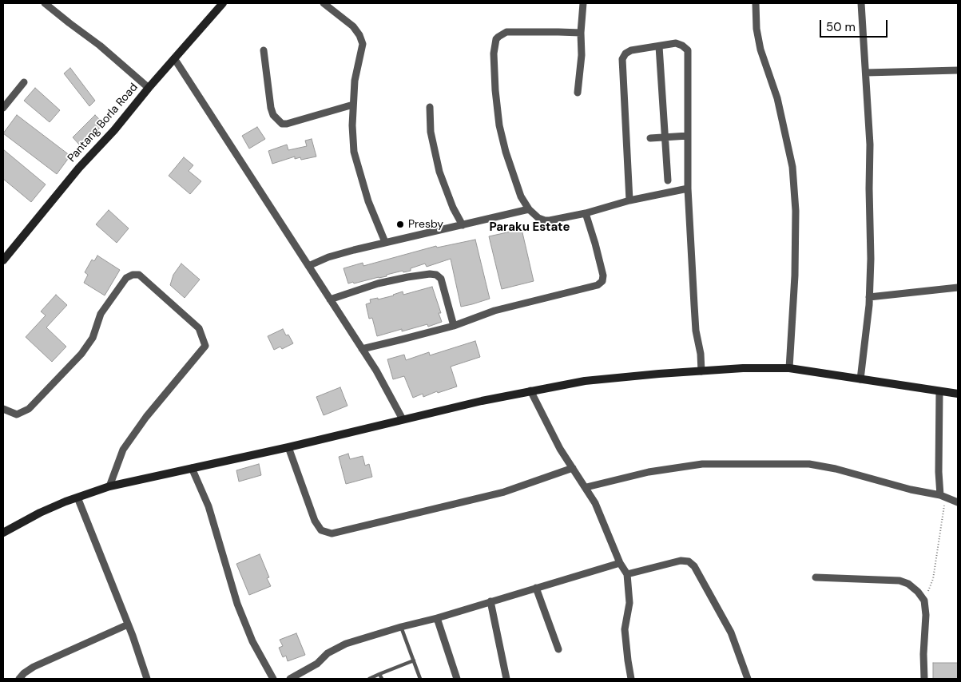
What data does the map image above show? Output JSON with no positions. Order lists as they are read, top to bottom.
{
  "streets": {
    "street": ["Pantang Borla Road"]
  },
  "districts": ["Paraku Estate"],
  "places": ["Presby"],
  "scale_bar": "50 m"
}
